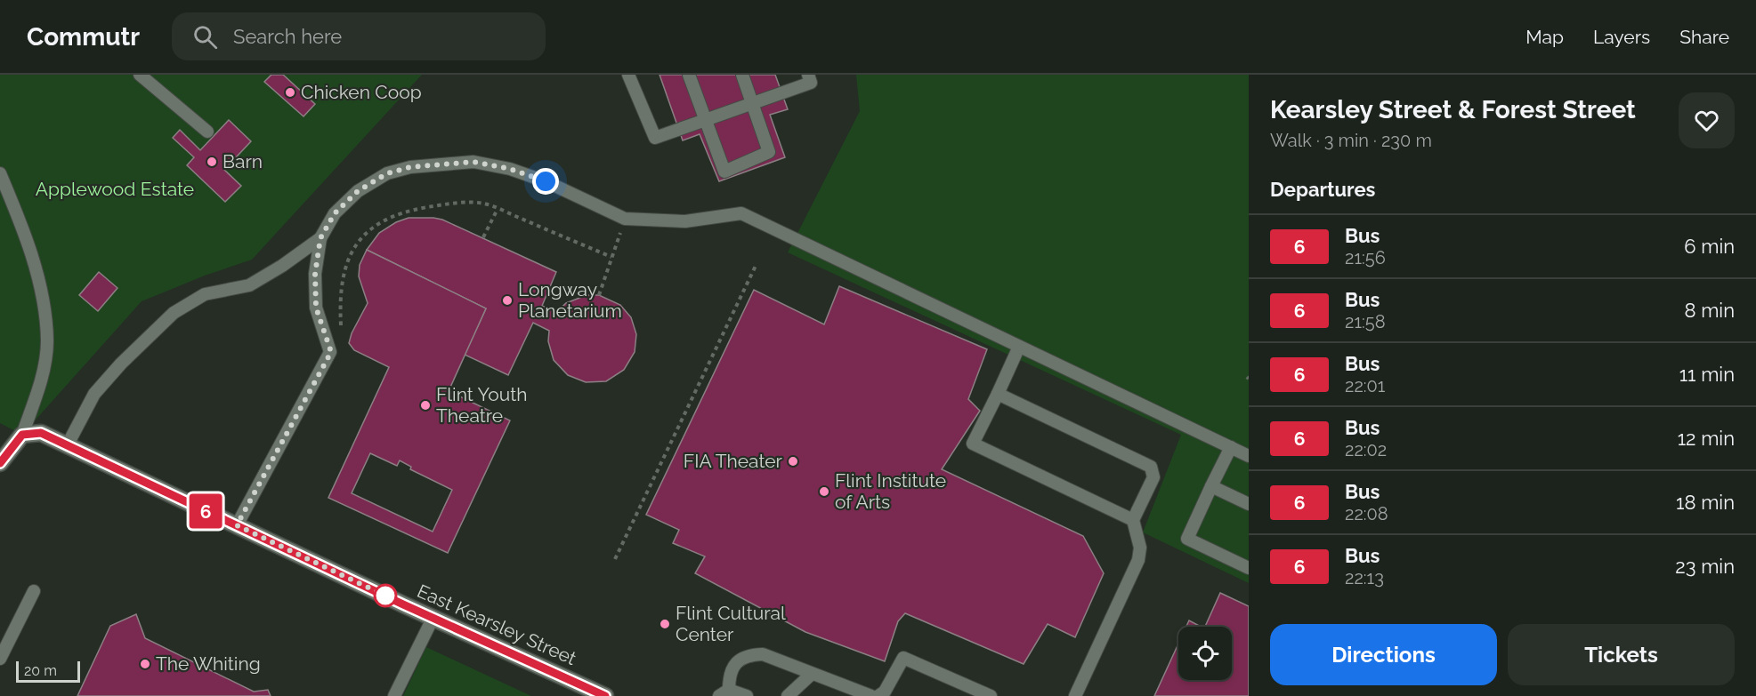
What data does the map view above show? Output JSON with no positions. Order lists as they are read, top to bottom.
{
  "streets": {
    "street": ["East Kearsley Street"]
  },
  "parks": ["Applewood Estate"],
  "places": [
    "Chicken Coop",
    "Barn",
    "Longway Planetarium",
    "Flint Youth Theatre",
    "FIA Theater",
    "Flint Institute of Arts",
    "Flint Cultural Center",
    "The Whiting"
  ],
  "lines": ["bus line 6"],
  "scale_bar": "20 m",
  "page": {
    "header": "Commutr",
    "search": "Search here",
    "nav": ["Map", "Layers", "Share"],
    "on_map": "6",
    "heading": [
      ["Kearsley Street & Forest Street", "Walk · 3 min · 230 m"],
      "Departures"
    ],
    "list": [
      {
        "mark": "6",
        "name": "Bus",
        "note": "21:56",
        "value": "6 min"
      },
      {
        "mark": "6",
        "name": "Bus",
        "note": "21:58",
        "value": "8 min"
      },
      {
        "mark": "6",
        "name": "Bus",
        "note": "22:01",
        "value": "11 min"
      },
      {
        "mark": "6",
        "name": "Bus",
        "note": "22:02",
        "value": "12 min"
      },
      {
        "mark": "6",
        "name": "Bus",
        "note": "22:08",
        "value": "18 min"
      },
      {
        "mark": "6",
        "name": "Bus",
        "note": "22:13",
        "value": "23 min"
      }
    ],
    "buttons": ["Directions", "Tickets"],
    "scale": "20 m"
  }
}
